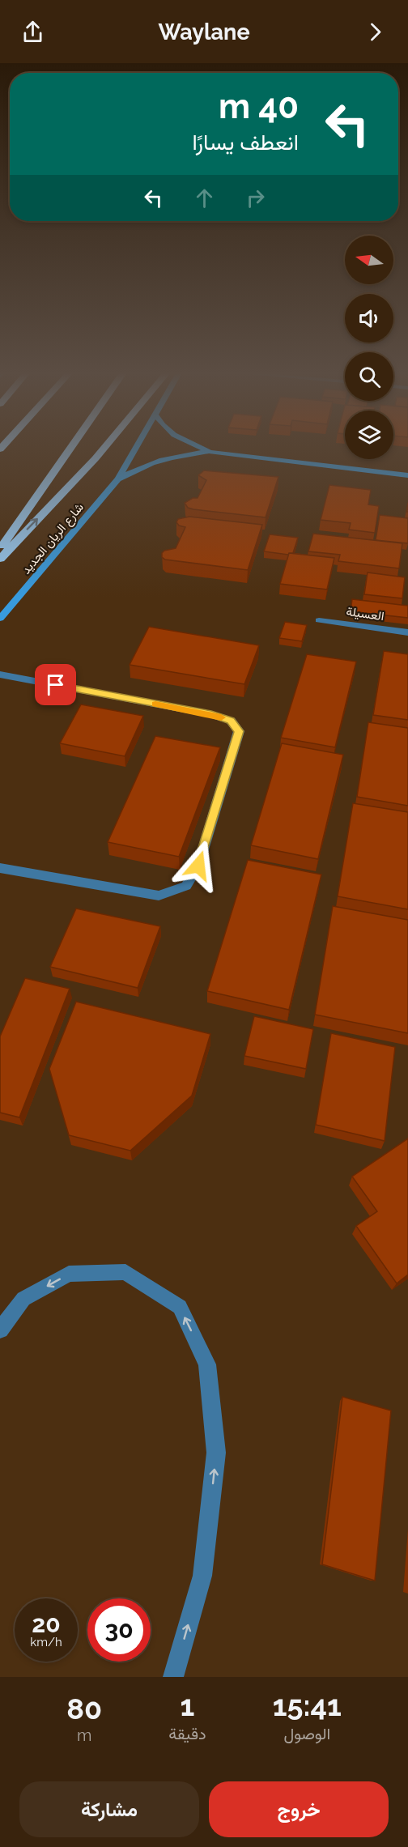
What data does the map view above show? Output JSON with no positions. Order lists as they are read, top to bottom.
{
  "streets": {
    "street": ["شارع الريان الجديد", "العسيلة"]
  },
  "north": "left",
  "page": {
    "header": "Waylane",
    "turn": ["40 m", "انعطف يسارًا"],
    "speed": "20 km/h",
    "limit": "30",
    "eta": [
      "15:41",
      "الوصول",
      "1",
      "دقيقة",
      "80",
      "m"
    ],
    "buttons": ["خروج", "مشاركة"]
  }
}
